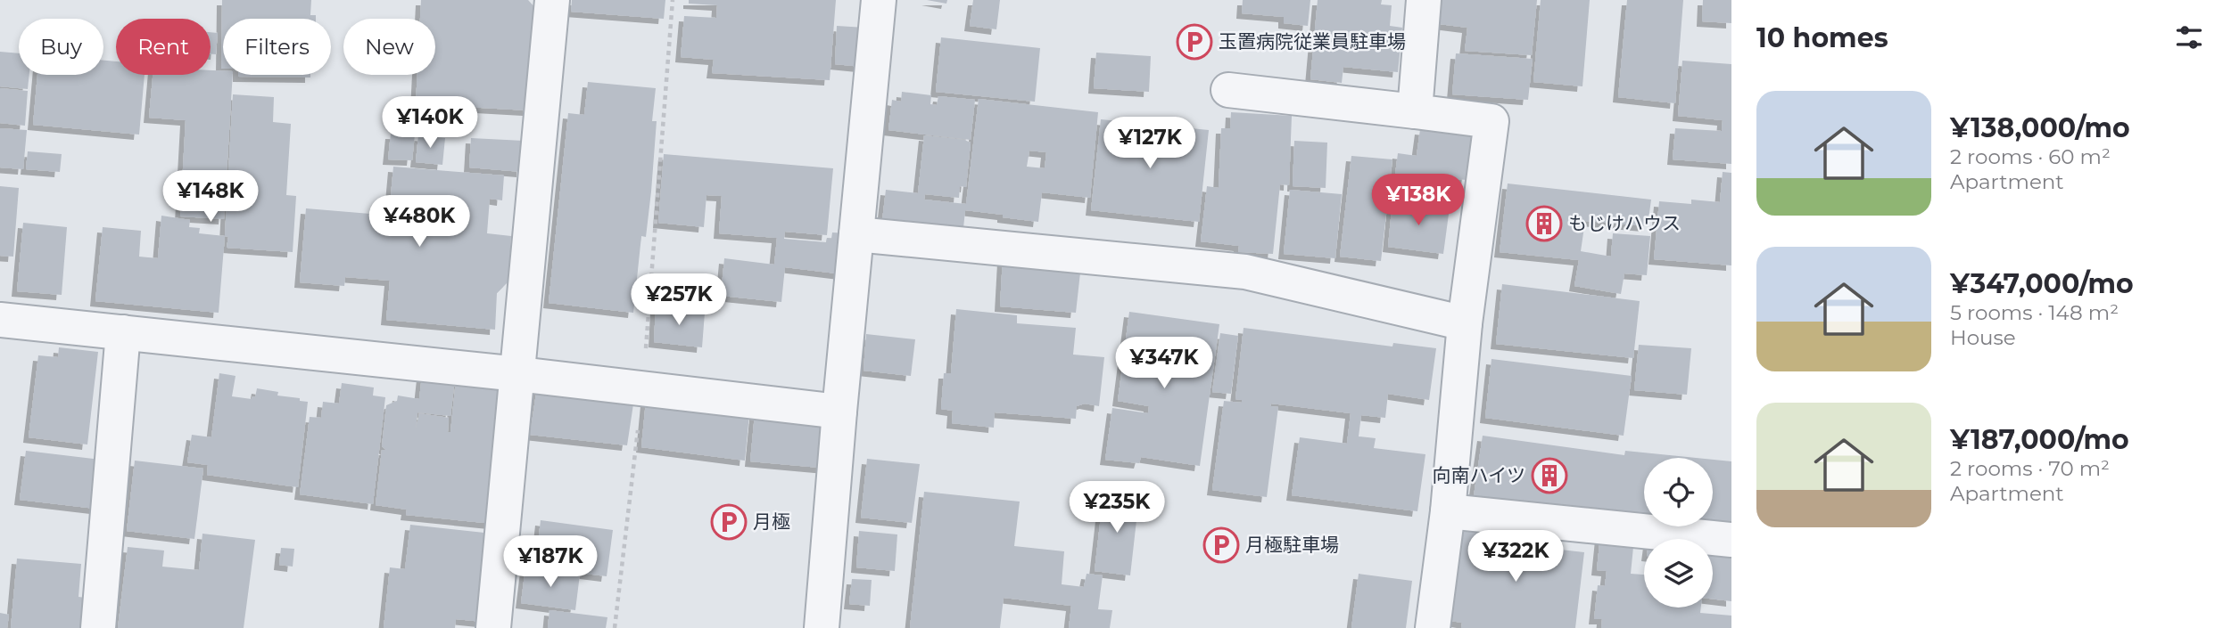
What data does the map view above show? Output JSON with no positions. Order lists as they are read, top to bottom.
{
  "places": {
    "parking": ["玉置病院従業員駐車場", "月極", "月極駐車場"],
    "building": ["もじけハウス", "向南ハイツ"]
  },
  "page": {
    "heading": "10 homes",
    "chip": [
      "Buy",
      "Rent",
      "Filters",
      "New"
    ],
    "list": [
      {
        "name": "¥138,000/mo",
        "note": "2 rooms · 60 m² · Apartment"
      },
      {
        "name": "¥347,000/mo",
        "note": "5 rooms · 148 m² · House"
      },
      {
        "name": "¥187,000/mo",
        "note": "2 rooms · 70 m² · Apartment"
      }
    ],
    "price": [
      "¥140K",
      "¥127K",
      "¥148K",
      "¥138K",
      "¥480K",
      "¥257K",
      "¥347K",
      "¥235K",
      "¥322K",
      "¥187K"
    ]
  }
}
